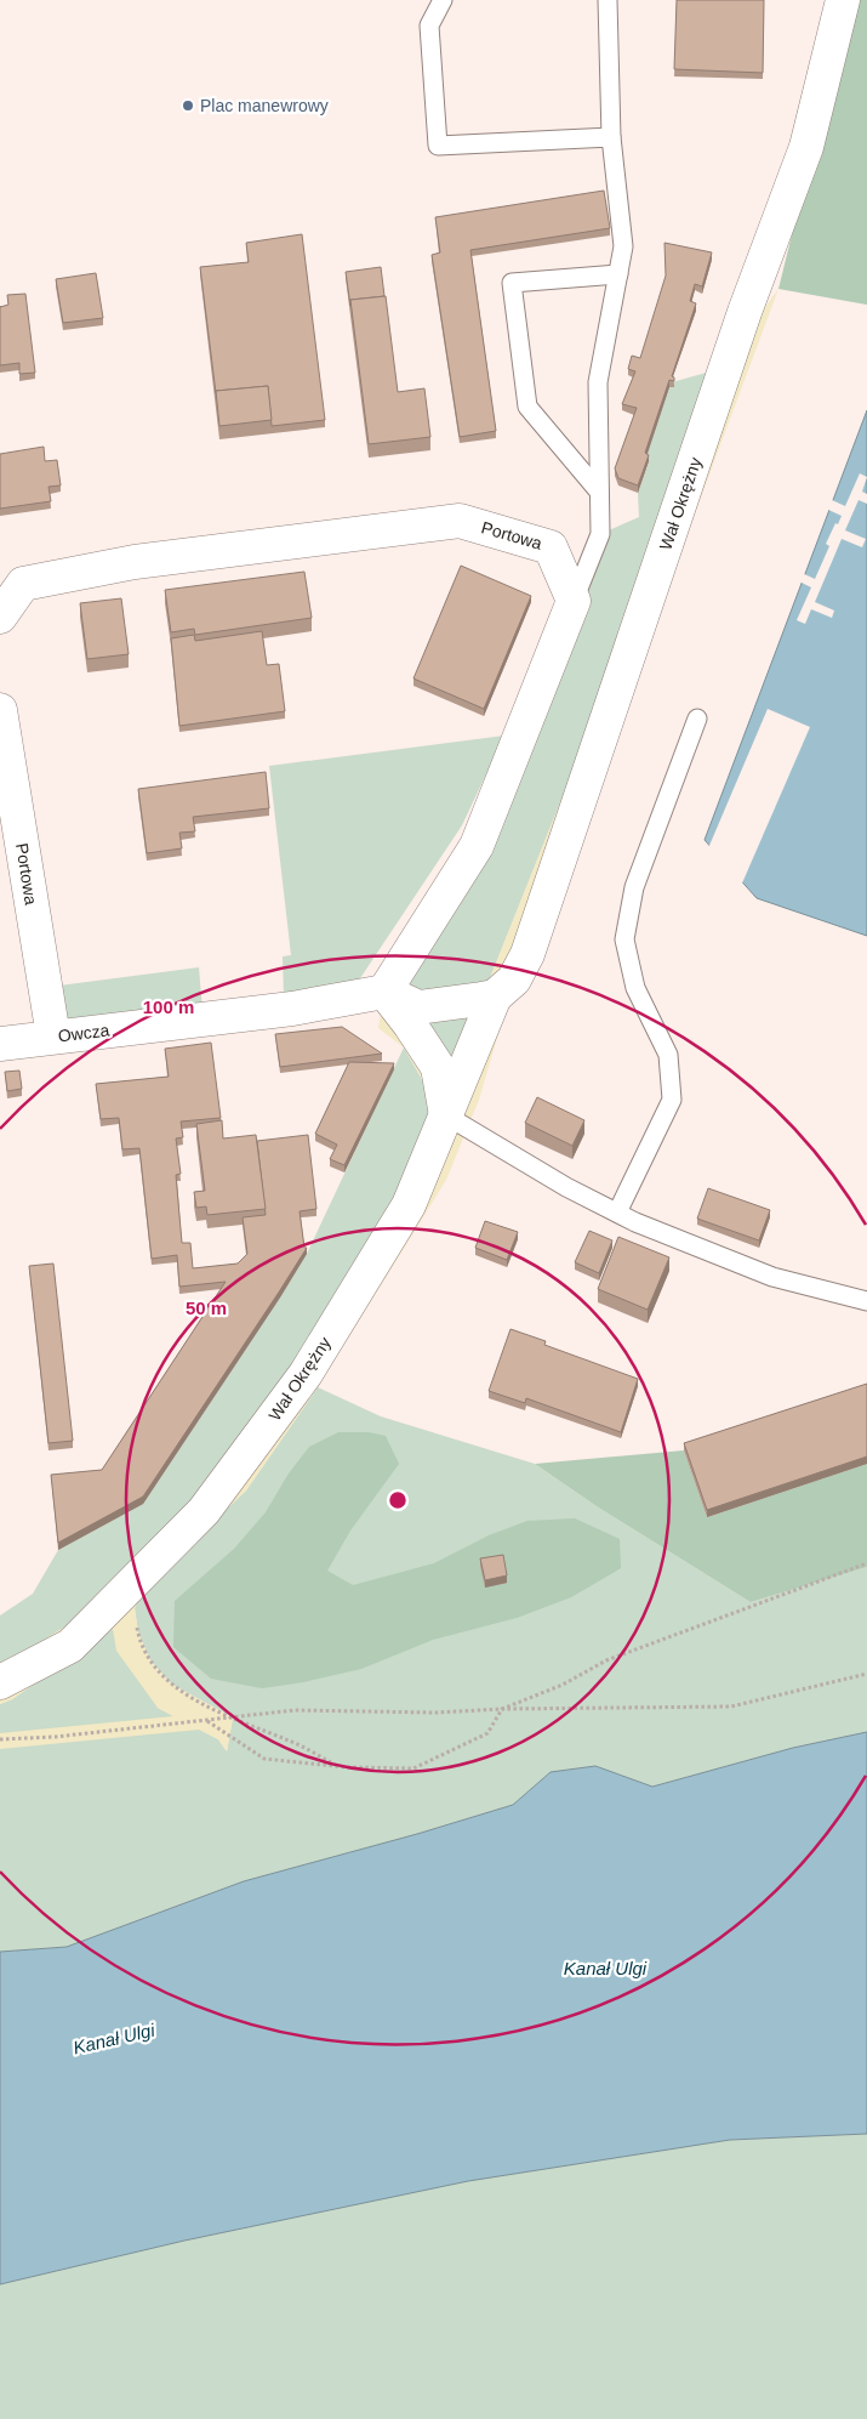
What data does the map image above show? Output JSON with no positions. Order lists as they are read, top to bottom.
{
  "streets": {
    "street": ["Wał Okrężny", "Portowa", "Owcza"]
  },
  "crossings": [
    ["Portowa", "Owcza"]
  ],
  "water": ["Kanał Ulgi"],
  "places": ["Plac manewrowy"],
  "rings": ["100 m", "50 m"]
}
